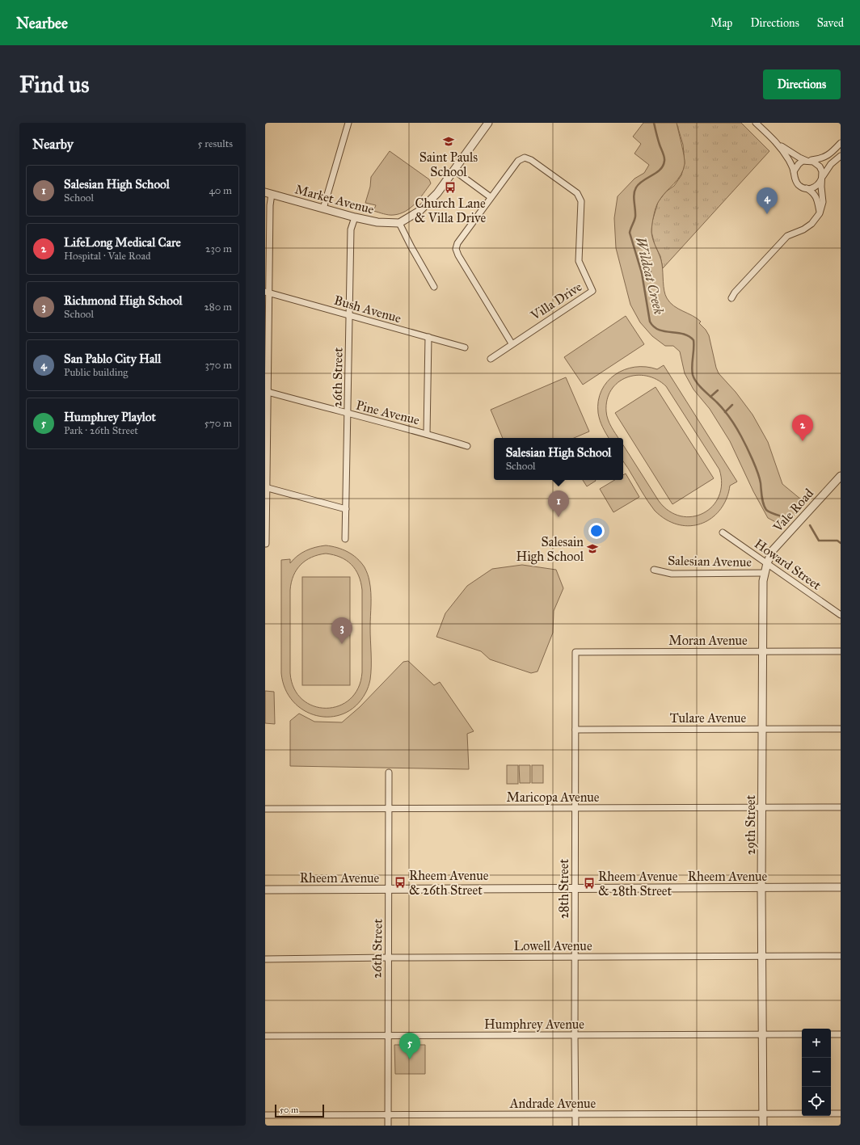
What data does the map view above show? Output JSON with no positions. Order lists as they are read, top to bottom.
{
  "streets": {
    "street": [
      "Market Avenue",
      "Villa Drive",
      "Bush Avenue",
      "26th Street",
      "Pine Avenue",
      "Vale Road",
      "Salesian Avenue",
      "Howard Street",
      "Moran Avenue",
      "Tulare Avenue",
      "Maricopa Avenue",
      "29th Street",
      "Rheem Avenue",
      "28th Street",
      "Lowell Avenue",
      "Humphrey Avenue",
      "Andrade Avenue"
    ]
  },
  "crossings": [
    ["Market Avenue", "26th Street"],
    ["Bush Avenue", "26th Street"],
    ["26th Street", "Pine Avenue"],
    ["26th Street", "Maricopa Avenue"],
    ["26th Street", "Rheem Avenue"],
    ["26th Street", "Lowell Avenue"],
    ["26th Street", "Humphrey Avenue"],
    ["26th Street", "Andrade Avenue"],
    ["Vale Road", "Howard Street"],
    ["Vale Road", "29th Street"],
    ["Salesian Avenue", "29th Street"],
    ["Howard Street", "29th Street"],
    ["Moran Avenue", "29th Street"],
    ["Moran Avenue", "28th Street"],
    ["Tulare Avenue", "29th Street"],
    ["Tulare Avenue", "28th Street"],
    ["Maricopa Avenue", "29th Street"],
    ["Maricopa Avenue", "28th Street"],
    ["29th Street", "Rheem Avenue"],
    ["29th Street", "Lowell Avenue"],
    ["29th Street", "Humphrey Avenue"],
    ["29th Street", "Andrade Avenue"],
    ["Rheem Avenue", "28th Street"],
    ["28th Street", "Lowell Avenue"],
    ["28th Street", "Humphrey Avenue"],
    ["28th Street", "Andrade Avenue"]
  ],
  "water": ["Wildcat Creek"],
  "places": {
    "school or university": ["Saint Pauls School", "Salesain High School"],
    "bus stop": ["Church Lane & Villa Drive", "Rheem Avenue & 26th Street", "Rheem Avenue & 28th Street"]
  },
  "scale_bar": "50 m",
  "page": {
    "header": "Nearbee",
    "nav": ["Map", "Directions", "Saved"],
    "buttons": "Directions",
    "title": "Find us",
    "heading": ["Nearby", "5 results"],
    "list": [
      {
        "mark": "1",
        "name": "Salesian High School",
        "note": "School",
        "value": "40 m"
      },
      {
        "mark": "2",
        "name": "LifeLong Medical Care",
        "note": "Hospital · Vale Road",
        "value": "230 m"
      },
      {
        "mark": "3",
        "name": "Richmond High School",
        "note": "School",
        "value": "280 m"
      },
      {
        "mark": "4",
        "name": "San Pablo City Hall",
        "note": "Public building",
        "value": "370 m"
      },
      {
        "mark": "5",
        "name": "Humphrey Playlot",
        "note": "Park · 26th Street",
        "value": "570 m"
      }
    ],
    "pins": [
      "4",
      "2",
      "1",
      "3",
      "5"
    ],
    "popup": ["Salesian High School", "School"],
    "map_buttons": ["+", "−"],
    "scale": "50 m"
  }
}
